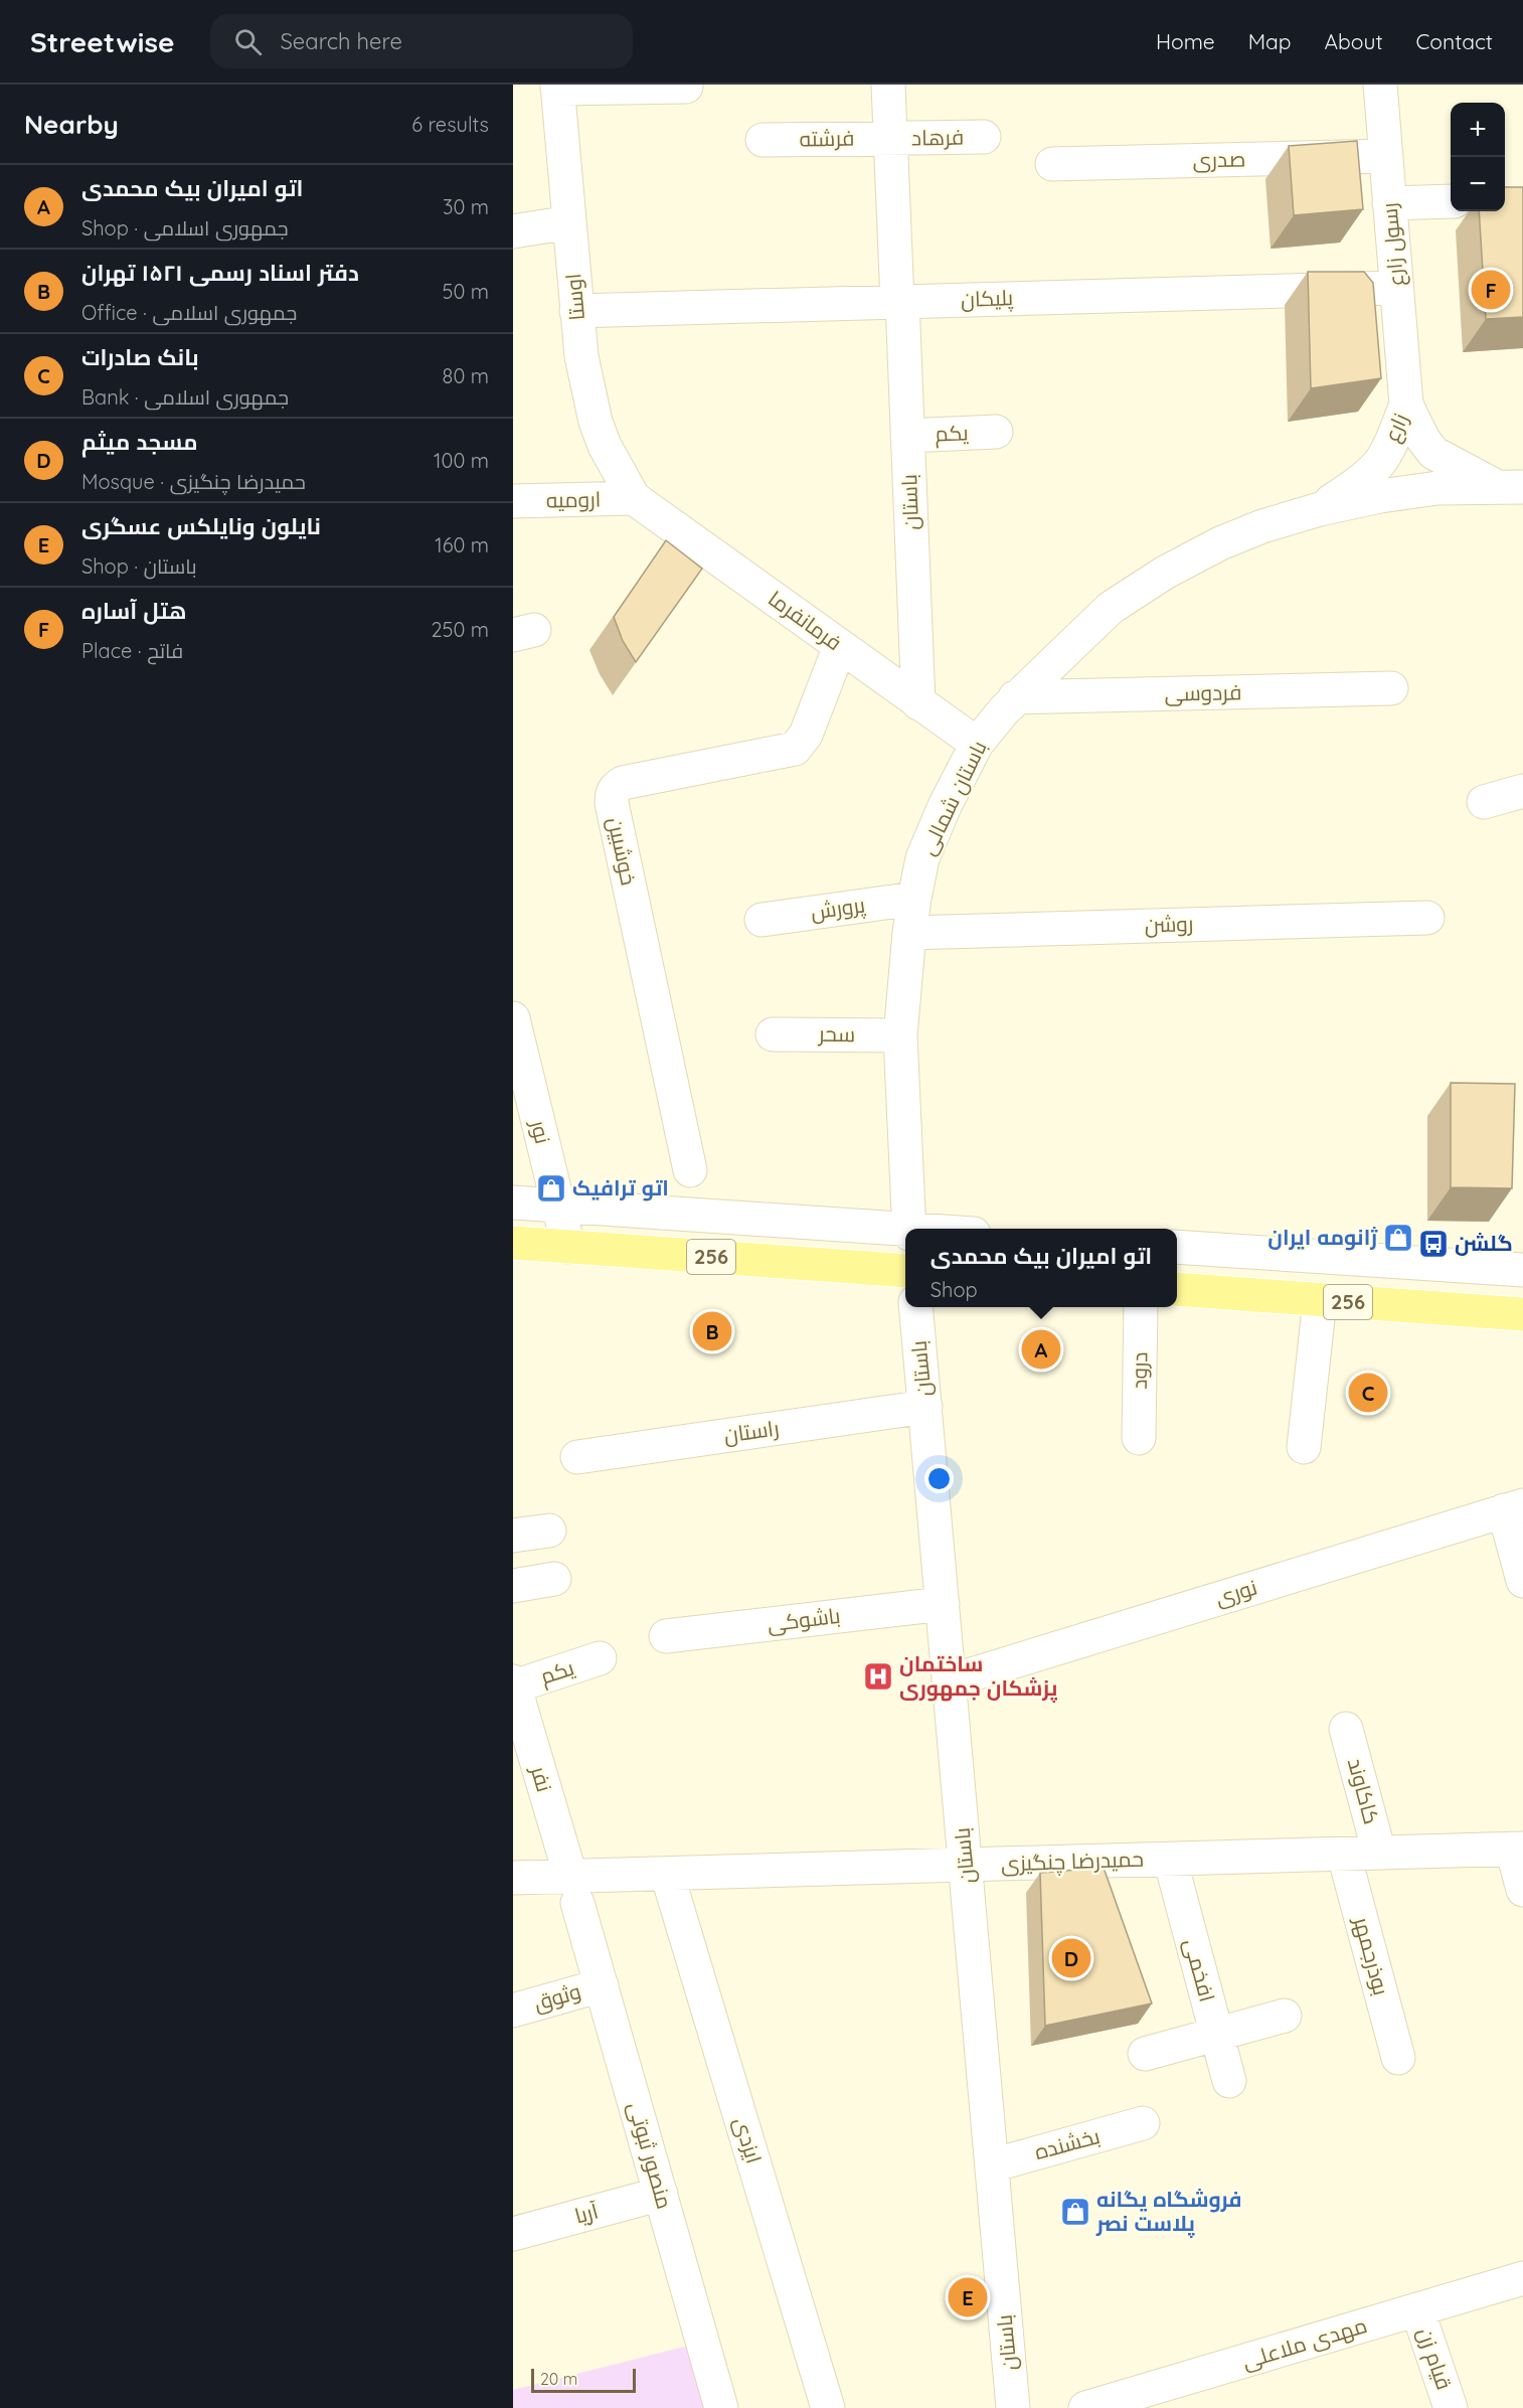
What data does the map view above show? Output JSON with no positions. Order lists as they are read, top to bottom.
{
  "streets": {
    "main road": ["256"],
    "street": [
      "فرهاد",
      "فرشته",
      "صدری",
      "رسول زارع",
      "اوستا",
      "پلیکان",
      "زارع",
      "یکم",
      "ارومیه",
      "باستان",
      "فرمانفرما",
      "فردوسی",
      "باستان شمالی",
      "خوشبین",
      "پرورش",
      "روشن",
      "سحر",
      "نور",
      "درود",
      "راستان",
      "نوری",
      "باشوکی",
      "نفر",
      "کاکاوند",
      "حمیدرضا چنگیزی",
      "بوذرجمهر",
      "افخمی",
      "وثوق",
      "ایزدی",
      "بخشنده",
      "منصور ثبوتی",
      "آریا",
      "مهدی ملاعلی",
      "قیام زن"
    ]
  },
  "crossings": [
    ["فرهاد", "فرشته"],
    ["فرهاد", "باستان"],
    ["فرشته", "باستان"],
    ["صدری", "رسول زارع"],
    ["رسول زارع", "پلیکان"],
    ["رسول زارع", "زارع"],
    ["اوستا", "پلیکان"],
    ["اوستا", "ارومیه"],
    ["اوستا", "فرمانفرما"],
    ["پلیکان", "باستان"],
    ["زارع", "باستان شمالی"],
    ["یکم", "باستان"],
    ["یکم", "نفر"],
    ["ارومیه", "فرمانفرما"],
    ["باستان", "فرمانفرما"],
    ["باستان", "راستان"],
    ["باستان", "نوری"],
    ["باستان", "باشوکی"],
    ["باستان", "حمیدرضا چنگیزی"],
    ["باستان", "بخشنده"],
    ["فرمانفرما", "باستان شمالی"],
    ["فرمانفرما", "خوشبین"],
    ["فردوسی", "باستان شمالی"],
    ["باستان شمالی", "پرورش"],
    ["باستان شمالی", "روشن"],
    ["باستان شمالی", "سحر"],
    ["نور", "256"],
    ["نفر", "حمیدرضا چنگیزی"],
    ["نفر", "منصور ثبوتی"],
    ["کاکاوند", "حمیدرضا چنگیزی"],
    ["حمیدرضا چنگیزی", "بوذرجمهر"],
    ["حمیدرضا چنگیزی", "افخمی"],
    ["حمیدرضا چنگیزی", "ایزدی"],
    ["حمیدرضا چنگیزی", "منصور ثبوتی"],
    ["وثوق", "منصور ثبوتی"],
    ["منصور ثبوتی", "آریا"],
    ["مهدی ملاعلی", "قیام زن"]
  ],
  "places": {
    "shop": ["اتو ترافیک", "ژانومه ایران", "فروشگاه یگانه پلاست نصر"],
    "bus stop": ["گلشن"],
    "hospital": ["ساختمان پزشکان جمهوری"]
  },
  "scale_bar": "20 m",
  "page": {
    "header": "Streetwise",
    "search": "Search here",
    "nav": [
      "Home",
      "Map",
      "About",
      "Contact"
    ],
    "heading": ["Nearby", "6 results"],
    "map_buttons": ["+", "−"],
    "list": [
      {
        "mark": "A",
        "name": "اتو امیران بیک محمدی",
        "note": "Shop · جمهوری اسلامی",
        "value": "30 m"
      },
      {
        "mark": "B",
        "name": "دفتر اسناد رسمی ۱۵۲۱ تهران",
        "note": "Office · جمهوری اسلامی",
        "value": "50 m"
      },
      {
        "mark": "C",
        "name": "بانک صادرات",
        "note": "Bank · جمهوری اسلامی",
        "value": "80 m"
      },
      {
        "mark": "D",
        "name": "مسجد میثم",
        "note": "Mosque · حمیدرضا چنگیزی",
        "value": "100 m"
      },
      {
        "mark": "E",
        "name": "نایلون ونایلکس عسگری",
        "note": "Shop · باستان",
        "value": "160 m"
      },
      {
        "mark": "F",
        "name": "هتل آساره",
        "note": "Place · فاتح",
        "value": "250 m"
      }
    ],
    "pins": [
      "F",
      "B",
      "A",
      "C",
      "D",
      "E"
    ],
    "popup": ["اتو امیران بیک محمدی", "Shop"],
    "scale": "20 m"
  }
}
